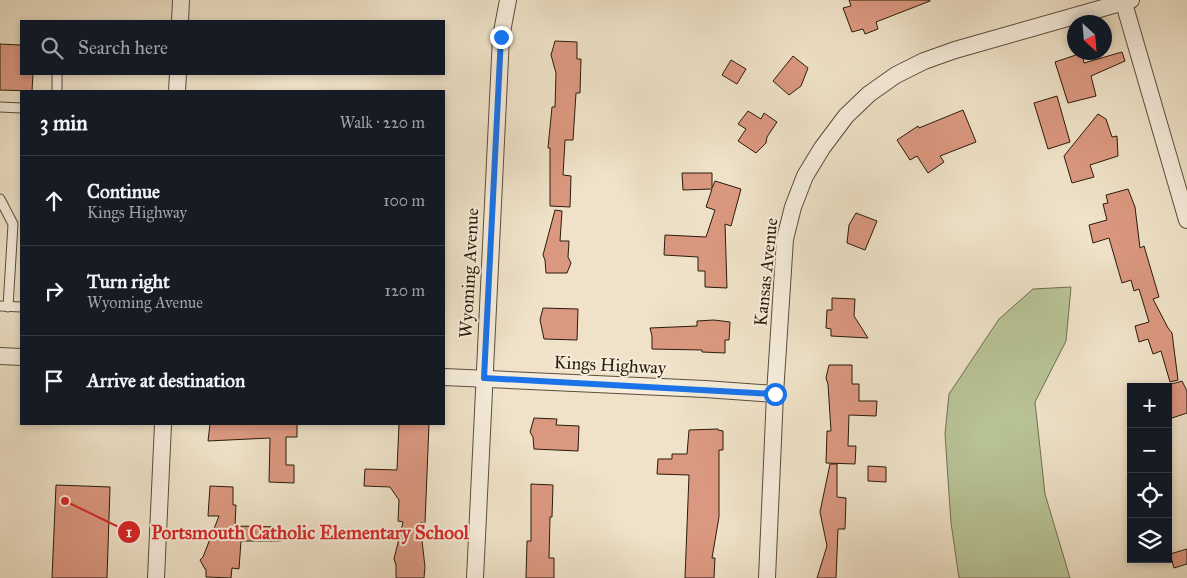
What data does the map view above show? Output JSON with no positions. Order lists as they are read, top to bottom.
{
  "streets": {
    "street": ["Kansas Avenue", "Wyoming Avenue", "Kings Highway"]
  },
  "crossings": [
    ["Kansas Avenue", "Kings Highway"],
    ["Wyoming Avenue", "Kings Highway"]
  ],
  "places": ["Portsmouth Catholic Elementary School"],
  "north": "bottom right",
  "page": {
    "search": "Search here",
    "heading": ["3 min", "Walk · 220 m"],
    "list": [
      ["Continue", "Kings Highway", "100 m"],
      ["Turn right", "Wyoming Avenue", "120 m"],
      "Arrive at destination"
    ],
    "map_buttons": ["+", "−"]
  }
}
